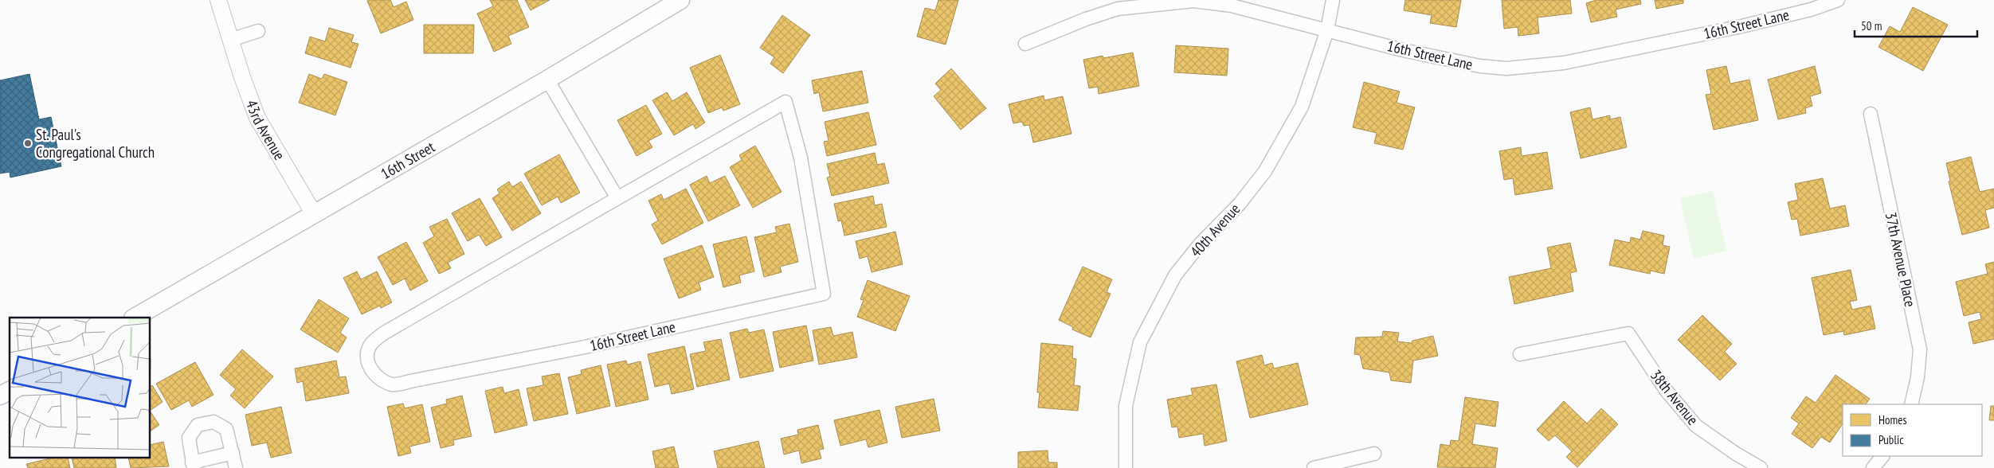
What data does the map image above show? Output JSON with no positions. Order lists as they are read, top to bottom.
{
  "streets": {
    "main road": ["16th Street"],
    "street": [
      "16th Street Lane",
      "43rd Avenue",
      "40th Avenue",
      "37th Avenue Place",
      "38th Avenue"
    ]
  },
  "crossings": [
    ["16th Street Lane", "40th Avenue"],
    ["43rd Avenue", "16th Street"]
  ],
  "places": ["St. Paul's Congregational Church"],
  "legend": ["Homes", "Public"],
  "scale_bar": "50 m"
}
